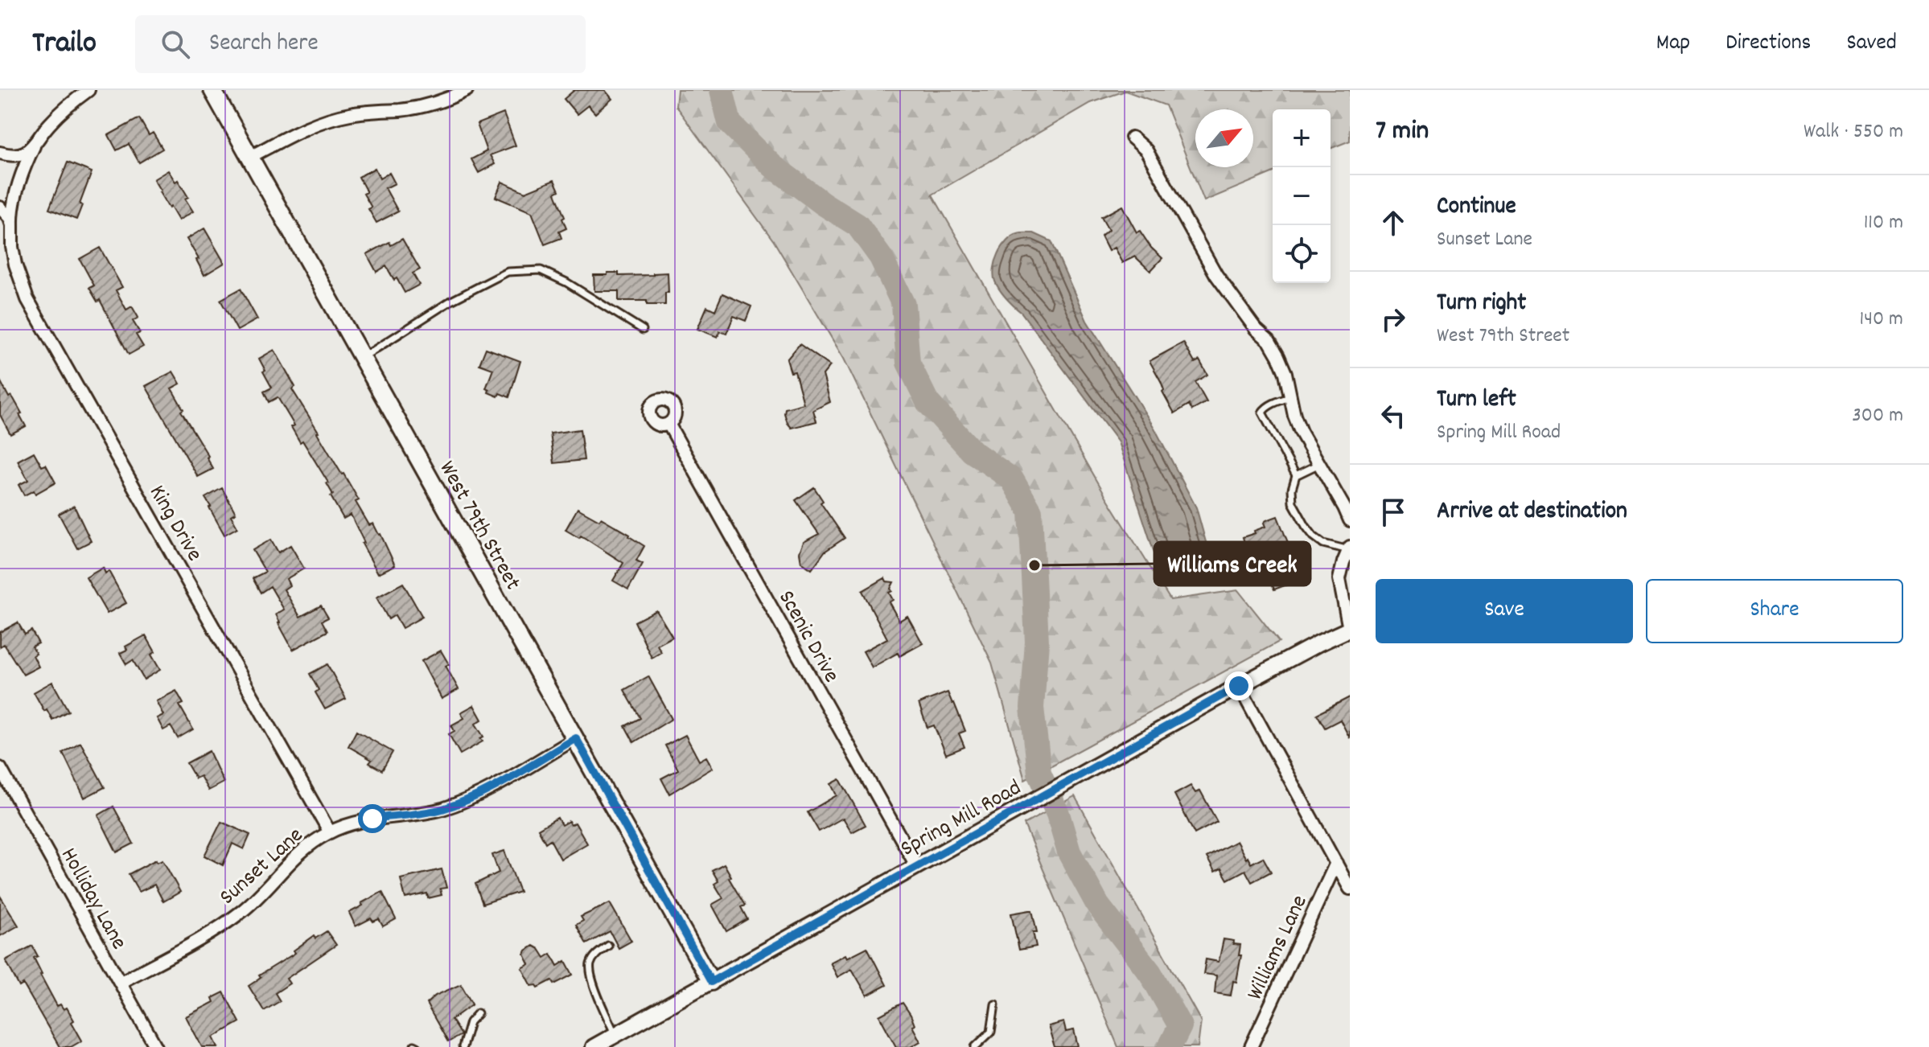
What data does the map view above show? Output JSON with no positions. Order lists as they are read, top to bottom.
{
  "streets": {
    "main road": ["West 79th Street"],
    "street": [
      "King Drive",
      "Scenic Drive",
      "Spring Mill Road",
      "Sunset Lane",
      "Holliday Lane",
      "Williams Lane"
    ]
  },
  "crossings": [
    ["King Drive", "Sunset Lane"],
    ["West 79th Street", "Spring Mill Road"],
    ["West 79th Street", "Sunset Lane"],
    ["Scenic Drive", "Spring Mill Road"],
    ["Sunset Lane", "Holliday Lane"]
  ],
  "places": ["Williams Creek"],
  "north": "top right",
  "page": {
    "header": "Trailo",
    "search": "Search here",
    "nav": ["Map", "Directions", "Saved"],
    "heading": ["7 min", "Walk · 550 m"],
    "map_buttons": ["+", "−"],
    "list": [
      ["Continue", "Sunset Lane", "110 m"],
      ["Turn right", "West 79th Street", "140 m"],
      ["Turn left", "Spring Mill Road", "300 m"],
      "Arrive at destination"
    ],
    "buttons": ["Save", "Share"]
  }
}
